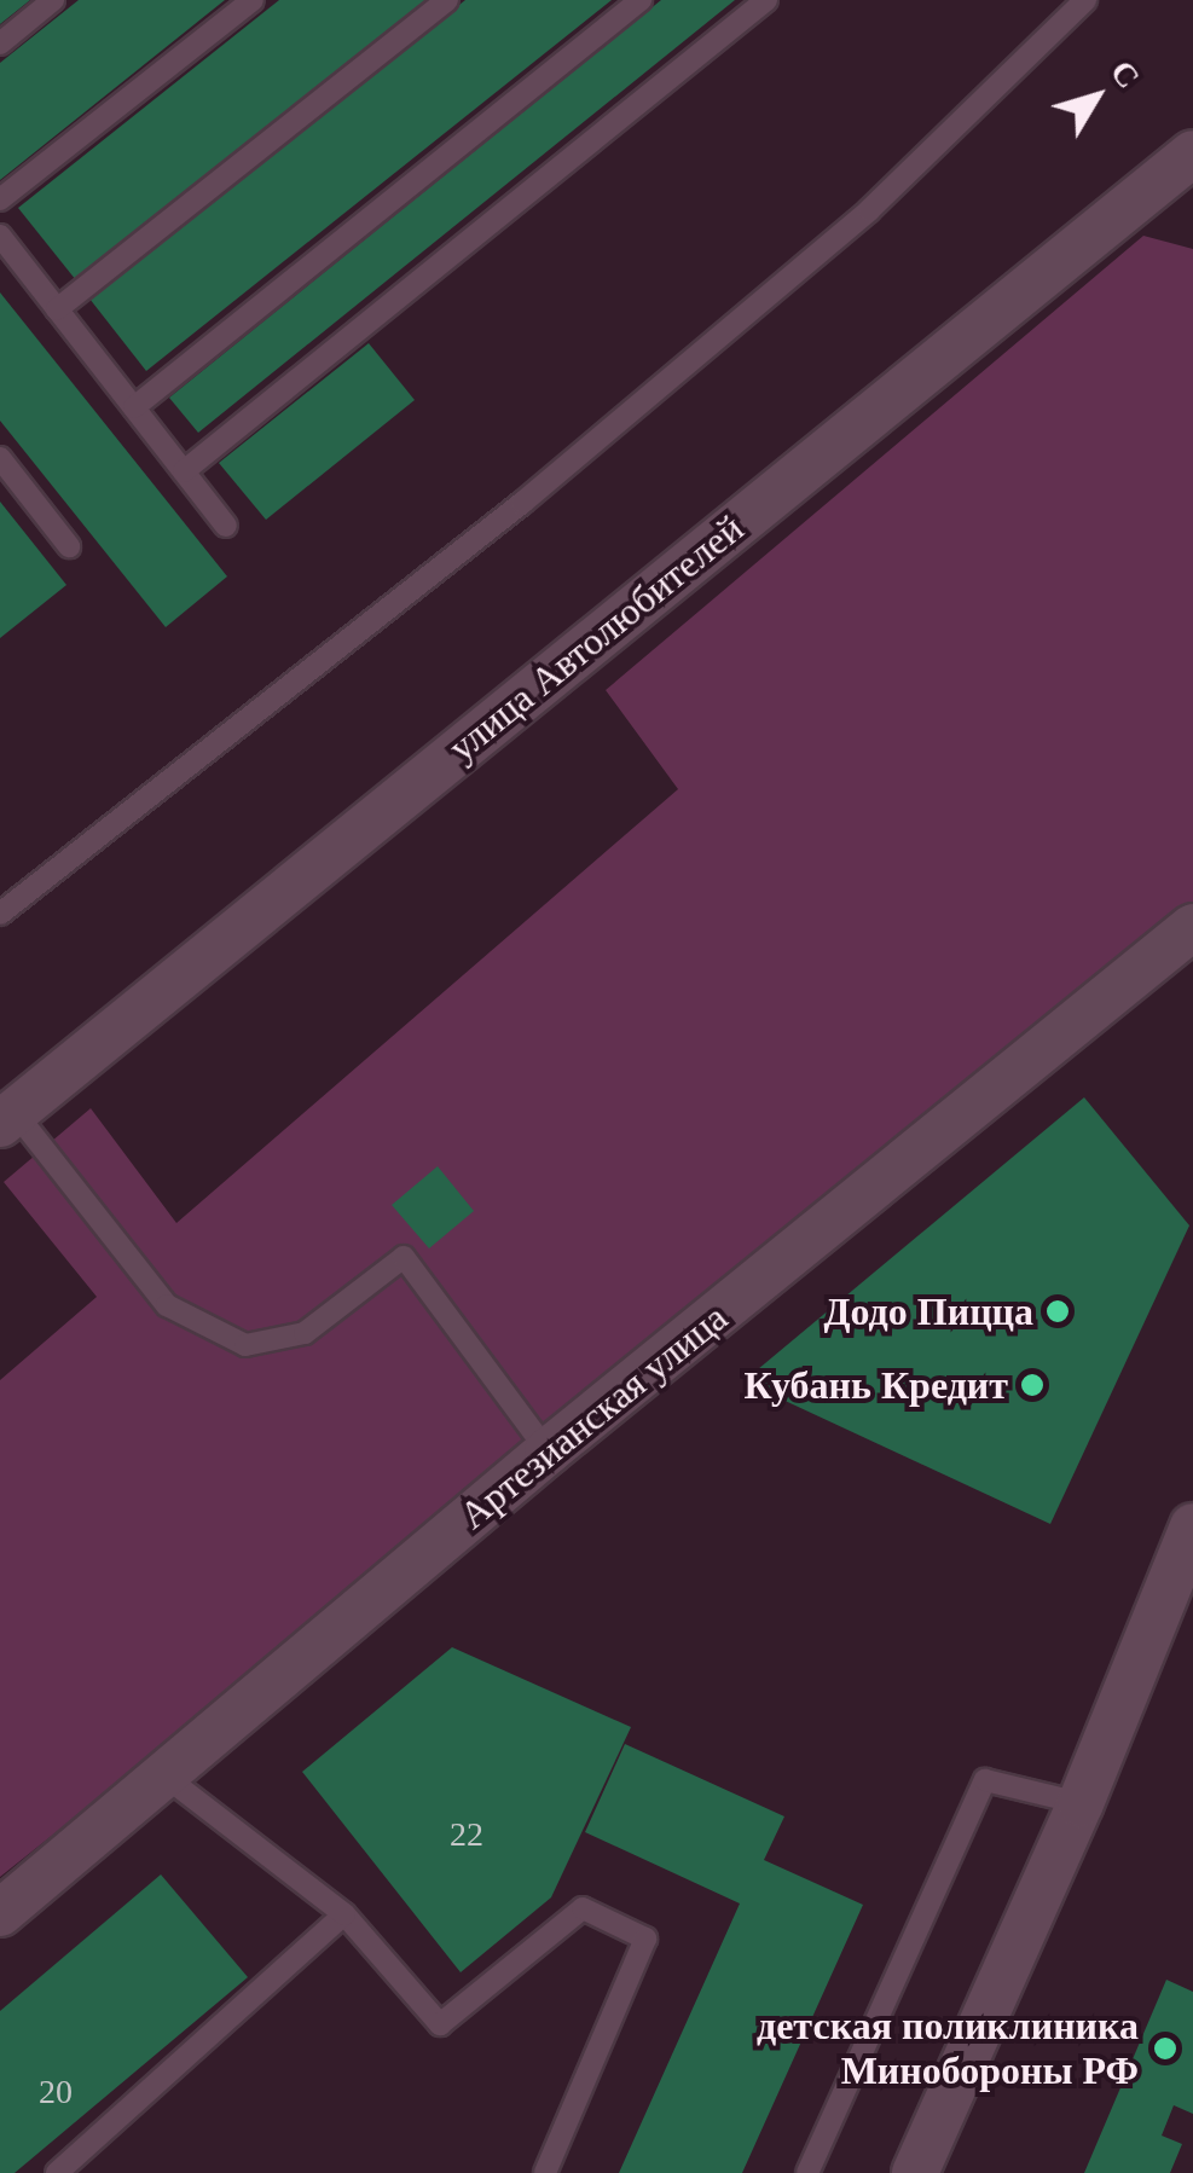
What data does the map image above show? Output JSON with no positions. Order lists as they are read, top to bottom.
{
  "streets": {
    "street": ["улица Автолюбителей", "Артезианская улица"]
  },
  "places": ["Додо Пицца", "Кубань Кредит", "детская поликлиника Минобороны РФ"],
  "house_numbers": ["22", "20"],
  "north": "top right"
}
